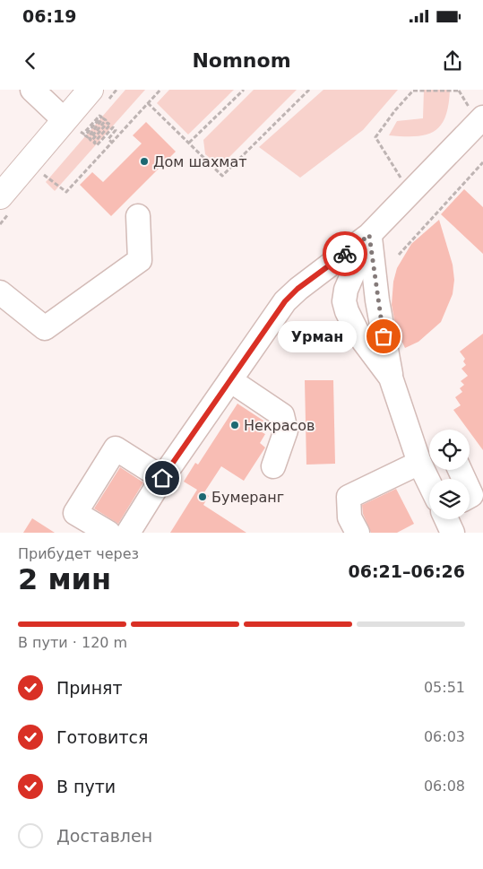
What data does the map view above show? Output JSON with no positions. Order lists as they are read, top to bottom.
{
  "places": [
    "Дом шахмат",
    "Урман",
    "Некрасов",
    "Бумеранг"
  ],
  "page": {
    "status": "06:19",
    "header": "Nomnom",
    "bubble": "Урман",
    "heading": ["2 мин", "Прибудет через", "06:21–06:26"],
    "bar": "В пути · 120 m",
    "list": [
      ["Принят", "05:51"],
      ["Готовится", "06:03"],
      ["В пути", "06:08"],
      "Доставлен"
    ]
  }
}
